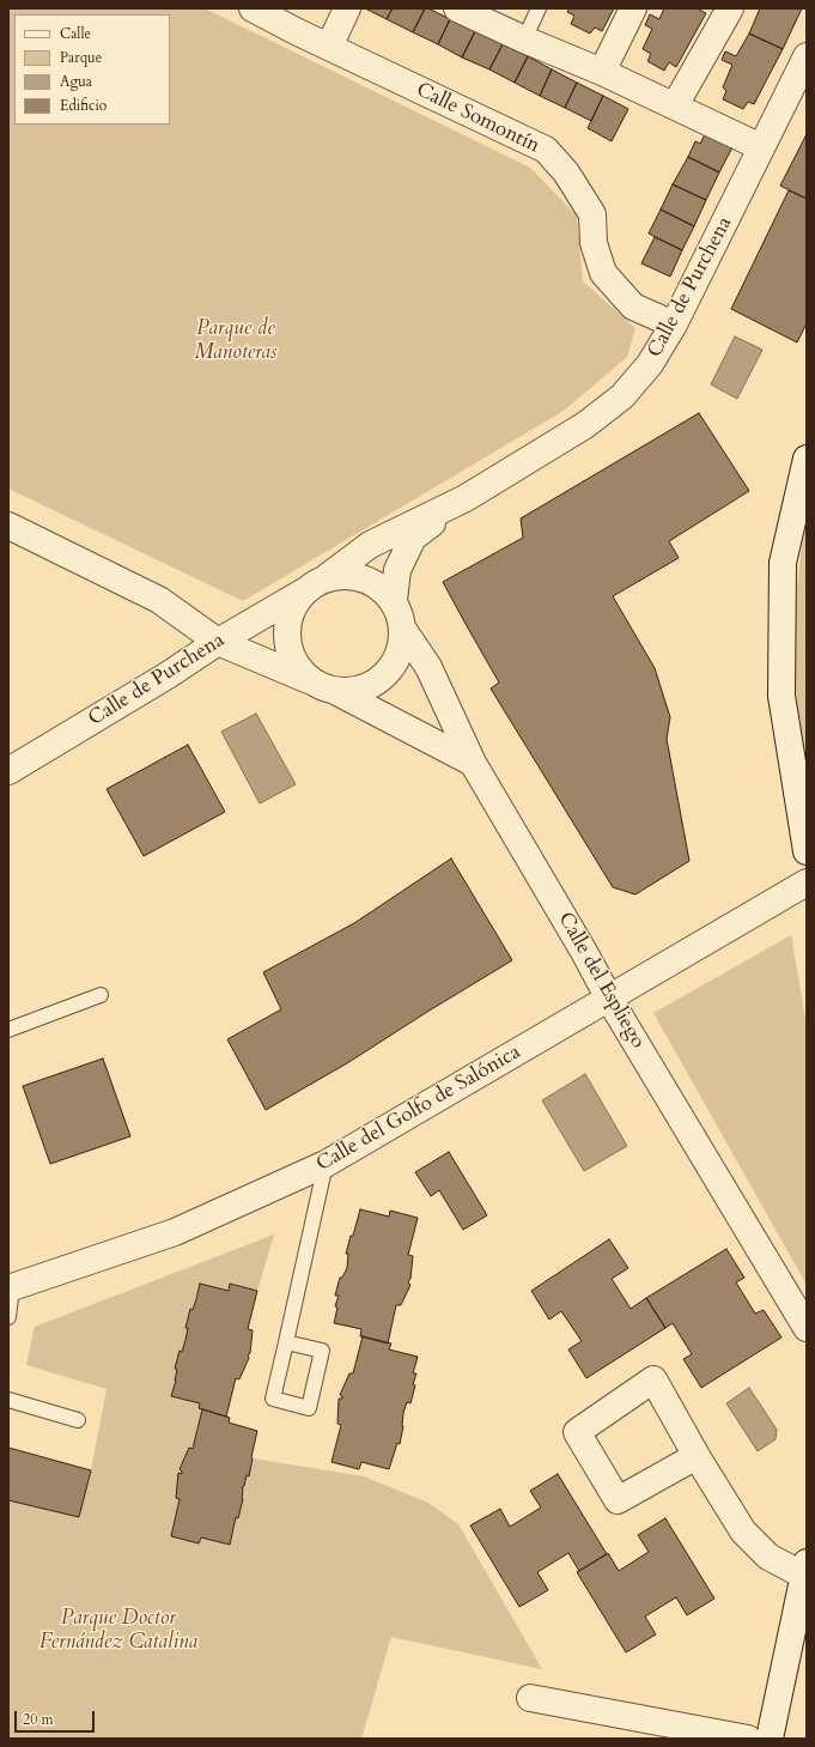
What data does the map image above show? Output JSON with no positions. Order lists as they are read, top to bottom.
{
  "streets": {
    "street": [
      "Calle Somontín",
      "Calle de Purchena",
      "Calle del Espliego",
      "Calle del Golfo de Salónica"
    ]
  },
  "crossings": [
    ["Calle Somontín", "Calle de Purchena"],
    ["Calle de Purchena", "Calle del Espliego"],
    ["Calle del Espliego", "Calle del Golfo de Salónica"]
  ],
  "parks": ["Parque de Manoteras", "Parque Doctor Fernández Catalina"],
  "legend": [
    "Calle",
    "Parque",
    "Agua",
    "Edificio"
  ],
  "scale_bar": "20 m"
}
